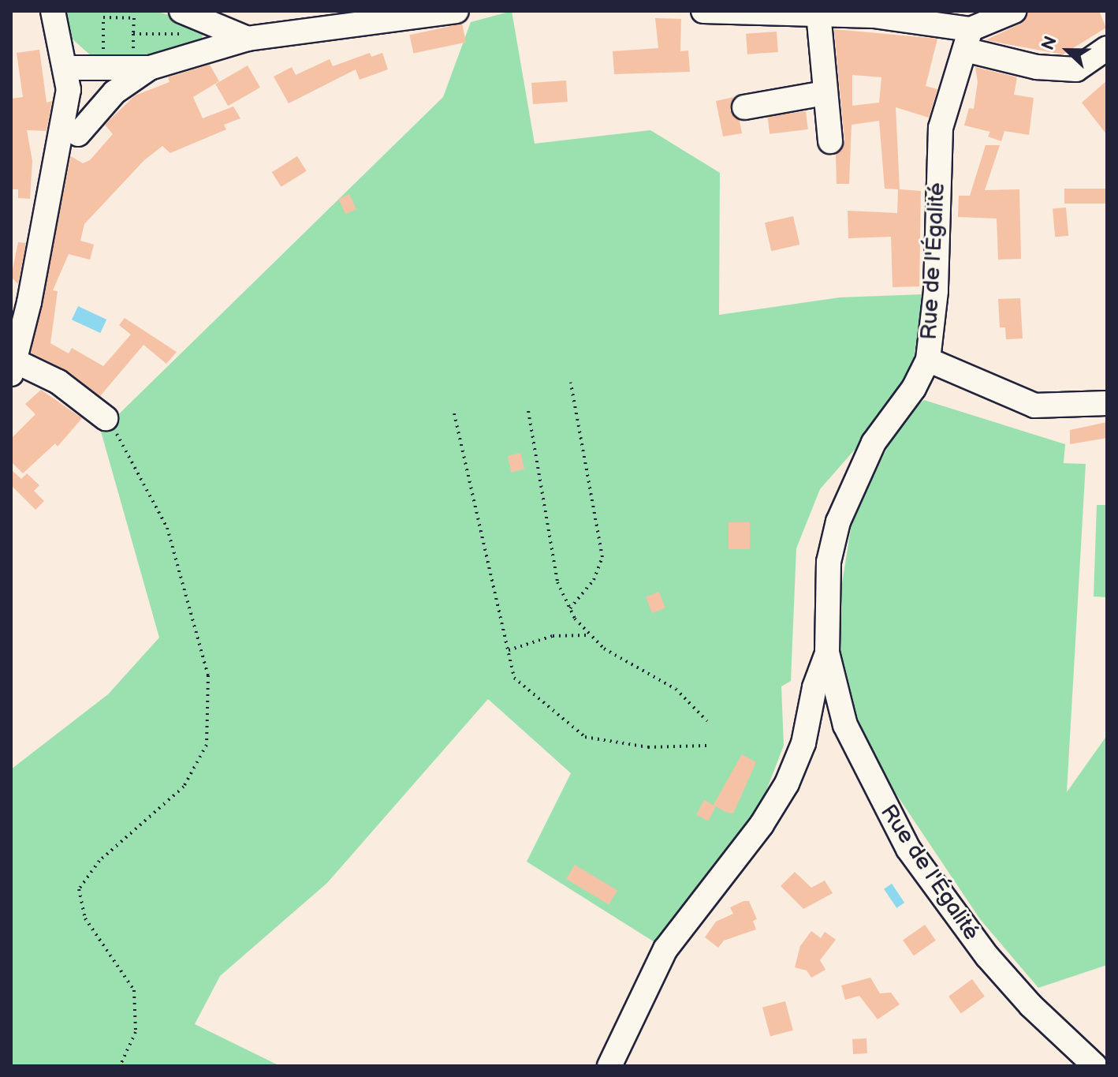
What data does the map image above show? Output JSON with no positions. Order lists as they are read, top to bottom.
{
  "streets": {
    "street": ["Rue de l'Égalité"]
  },
  "north": "left"
}
